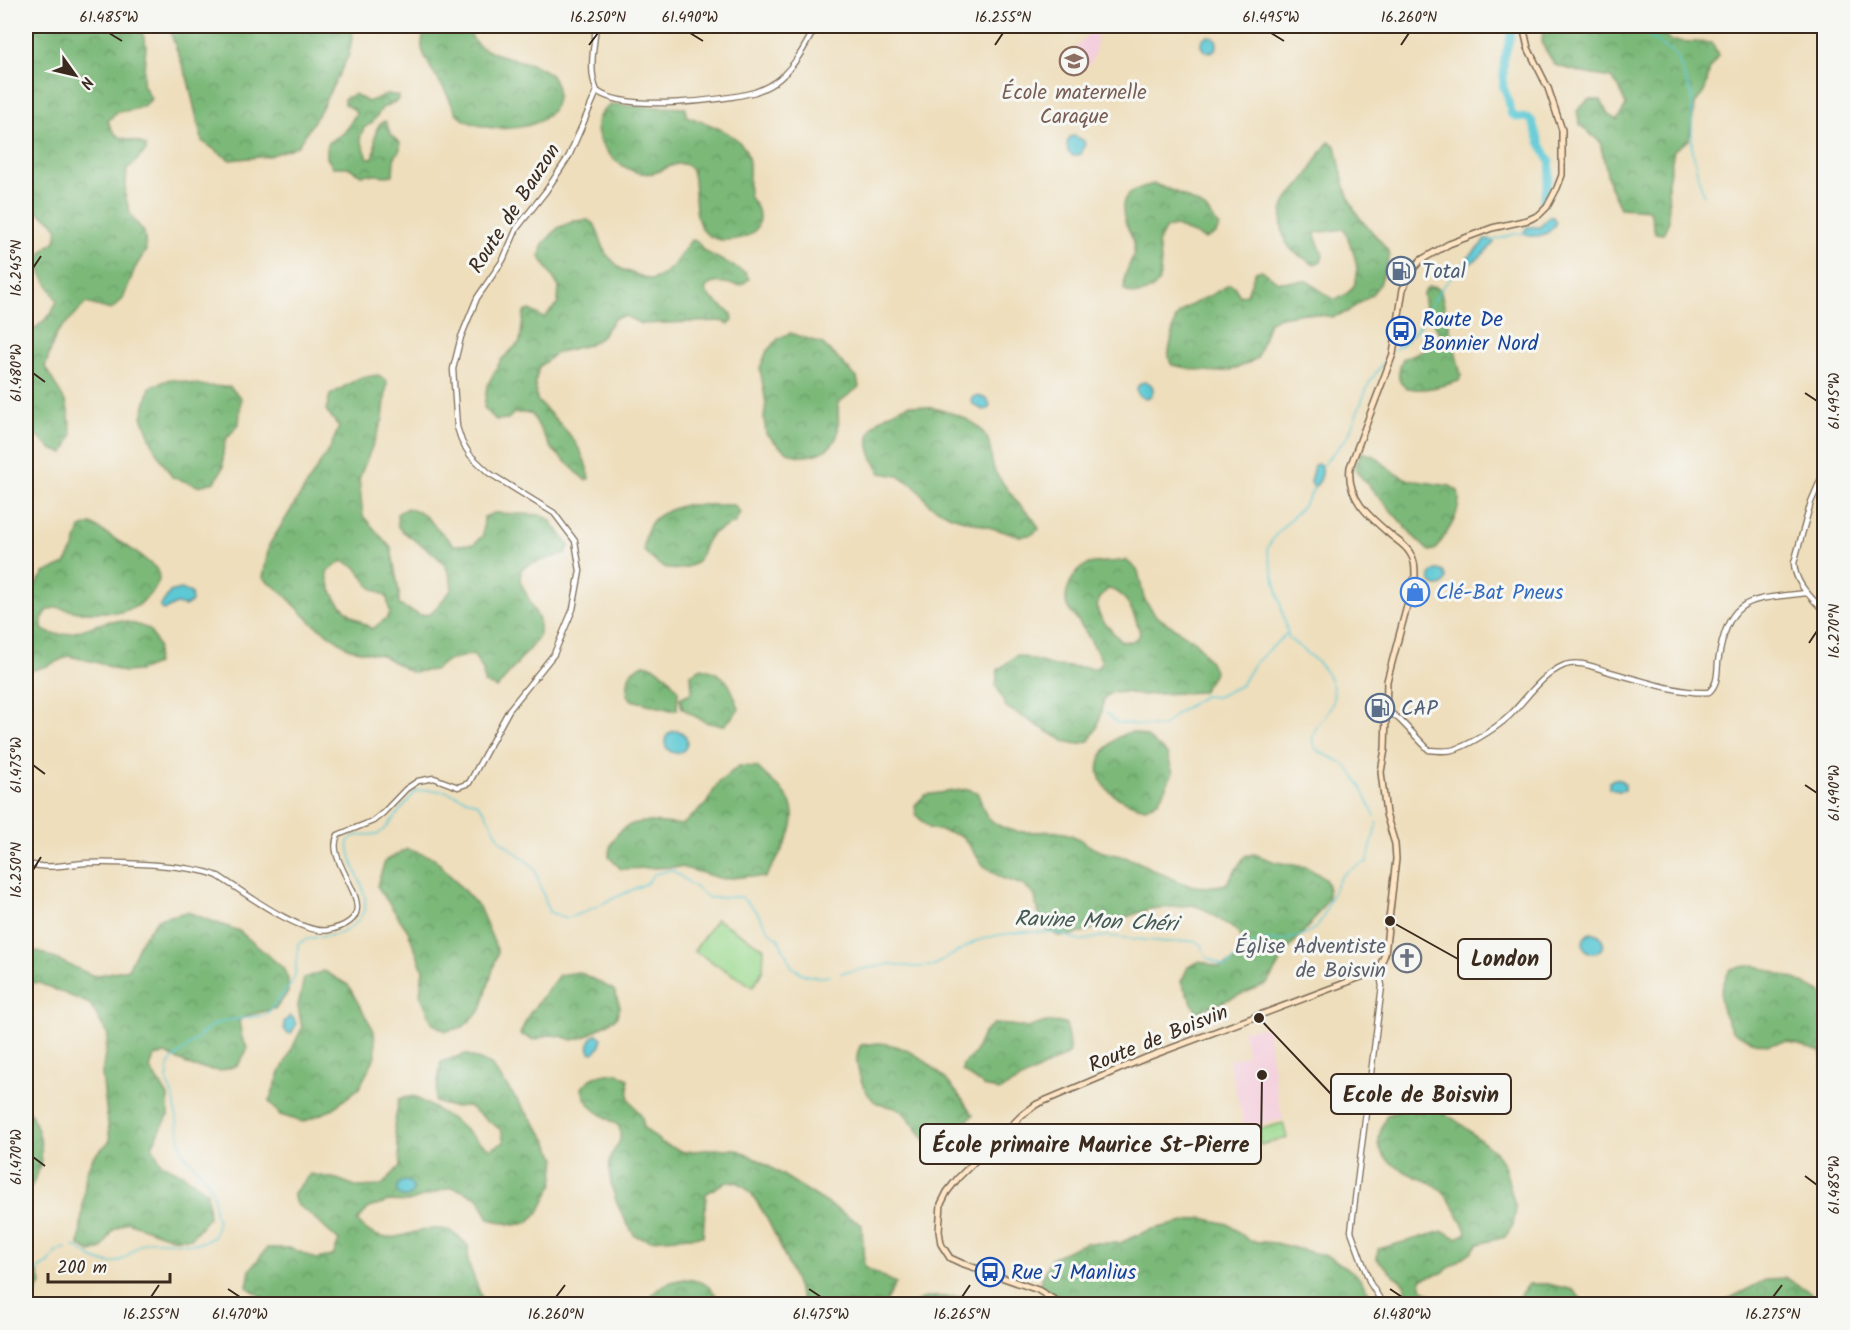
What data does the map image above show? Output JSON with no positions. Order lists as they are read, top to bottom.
{
  "streets": {
    "main road": ["Route de Boisvin"],
    "street": ["Route de Bauzon"]
  },
  "water": ["Ravine Mon Chéri"],
  "places": {
    "school or university": ["École maternelle Caraque"],
    "fuel station": ["Total", "CAP"],
    "bus stop": ["Route De Bonnier Nord", "Rue J Manlius"],
    "shop": ["Clé-Bat Pneus"],
    "other": ["London", "Ecole de Boisvin", "École primaire Maurice St-Pierre"],
    "church": ["Église Adventiste de Boisvin"]
  },
  "scale_bar": "200 m",
  "north": "bottom right",
  "coordinates": [
    "61.485°W",
    "16.250°N",
    "61.490°W",
    "16.255°N",
    "61.495°W",
    "16.260°N",
    "16.245°N",
    "61.480°W",
    "16.270°N",
    "61.475°W",
    "61.470°W",
    "16.265°N",
    "16.275°N"
  ]
}
